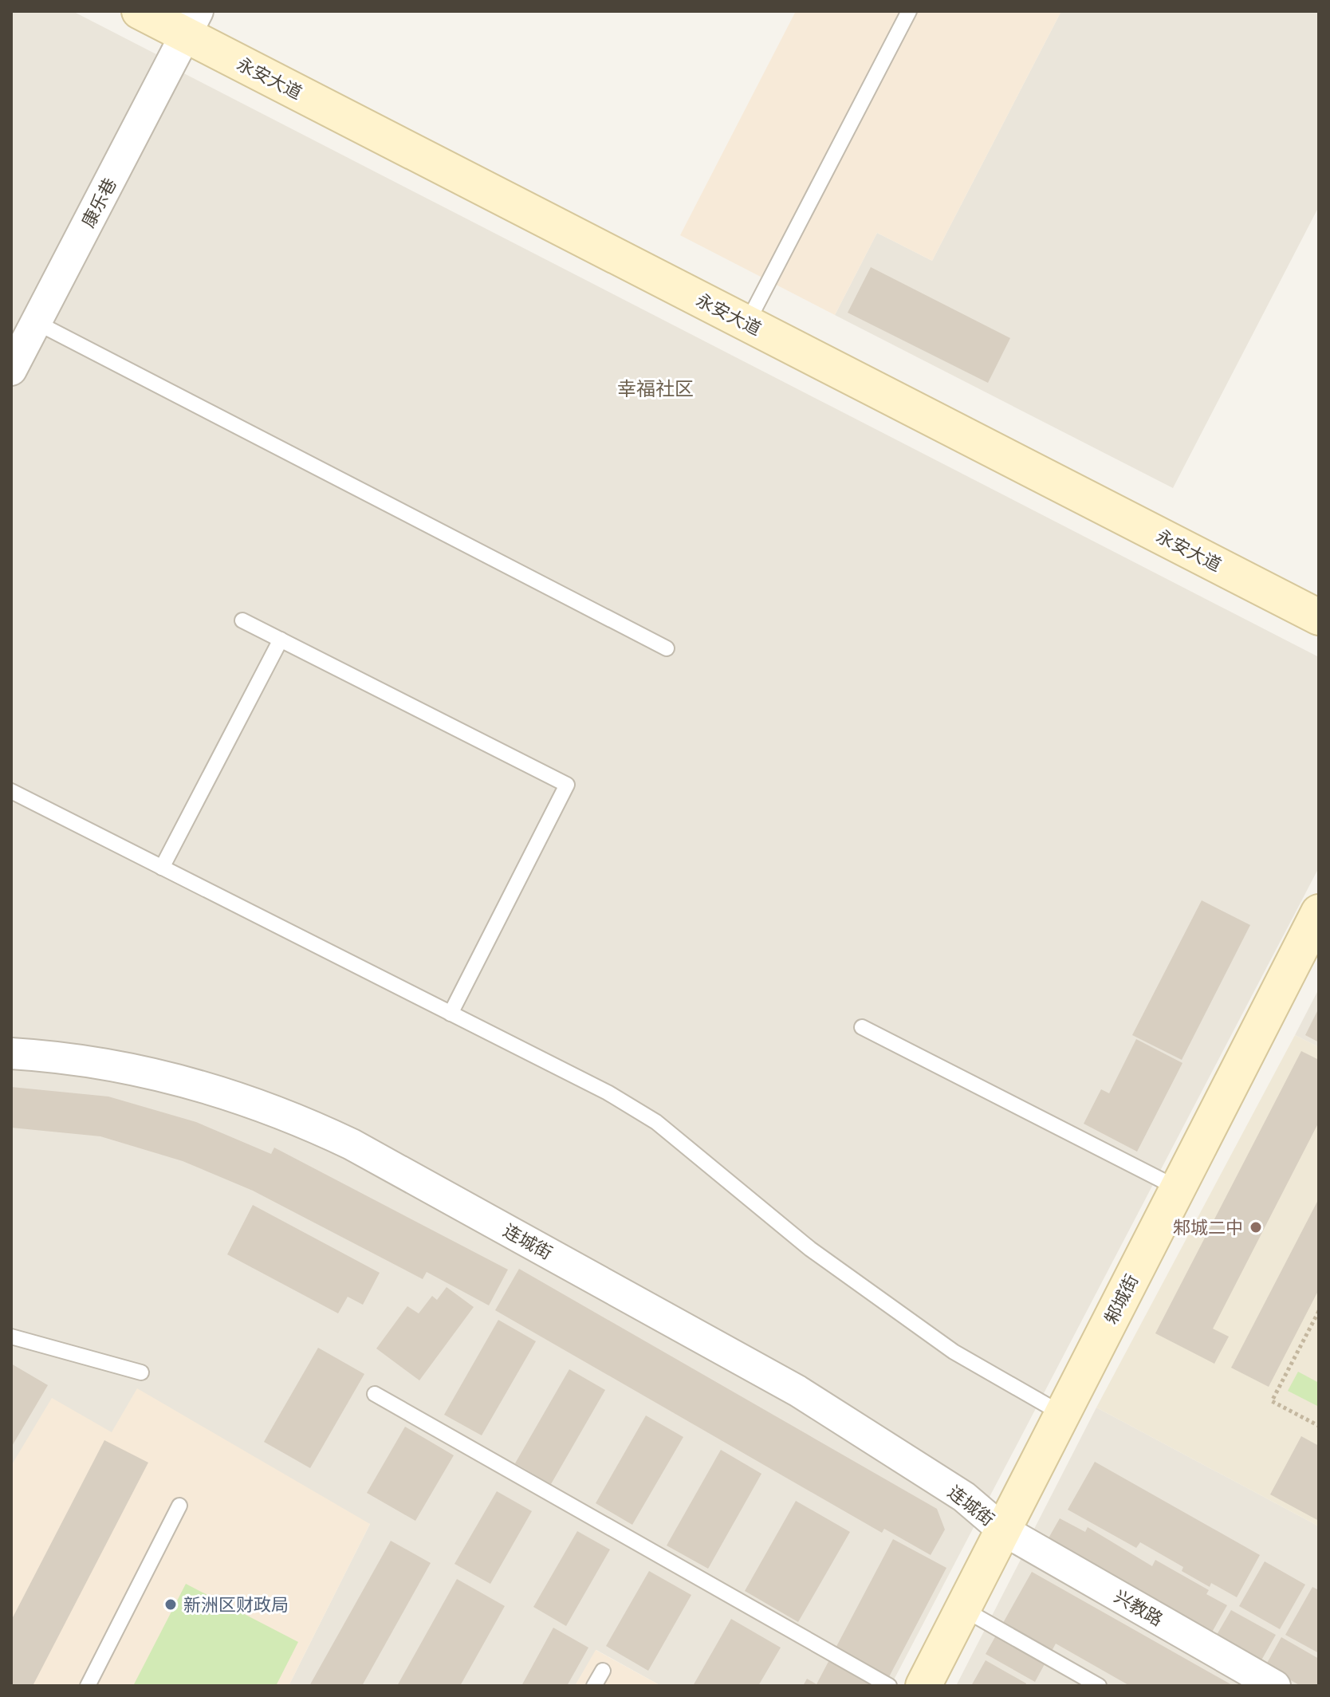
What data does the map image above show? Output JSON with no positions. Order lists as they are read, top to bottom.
{
  "streets": {
    "street": [
      "永安大道",
      "康乐巷",
      "连城街",
      "邾城街",
      "兴教路"
    ]
  },
  "crossings": [
    ["永安大道", "康乐巷"],
    ["连城街", "邾城街"],
    ["连城街", "兴教路"],
    ["邾城街", "兴教路"]
  ],
  "districts": ["幸福社区"],
  "places": ["邾城二中", "新洲区财政局"]
}
